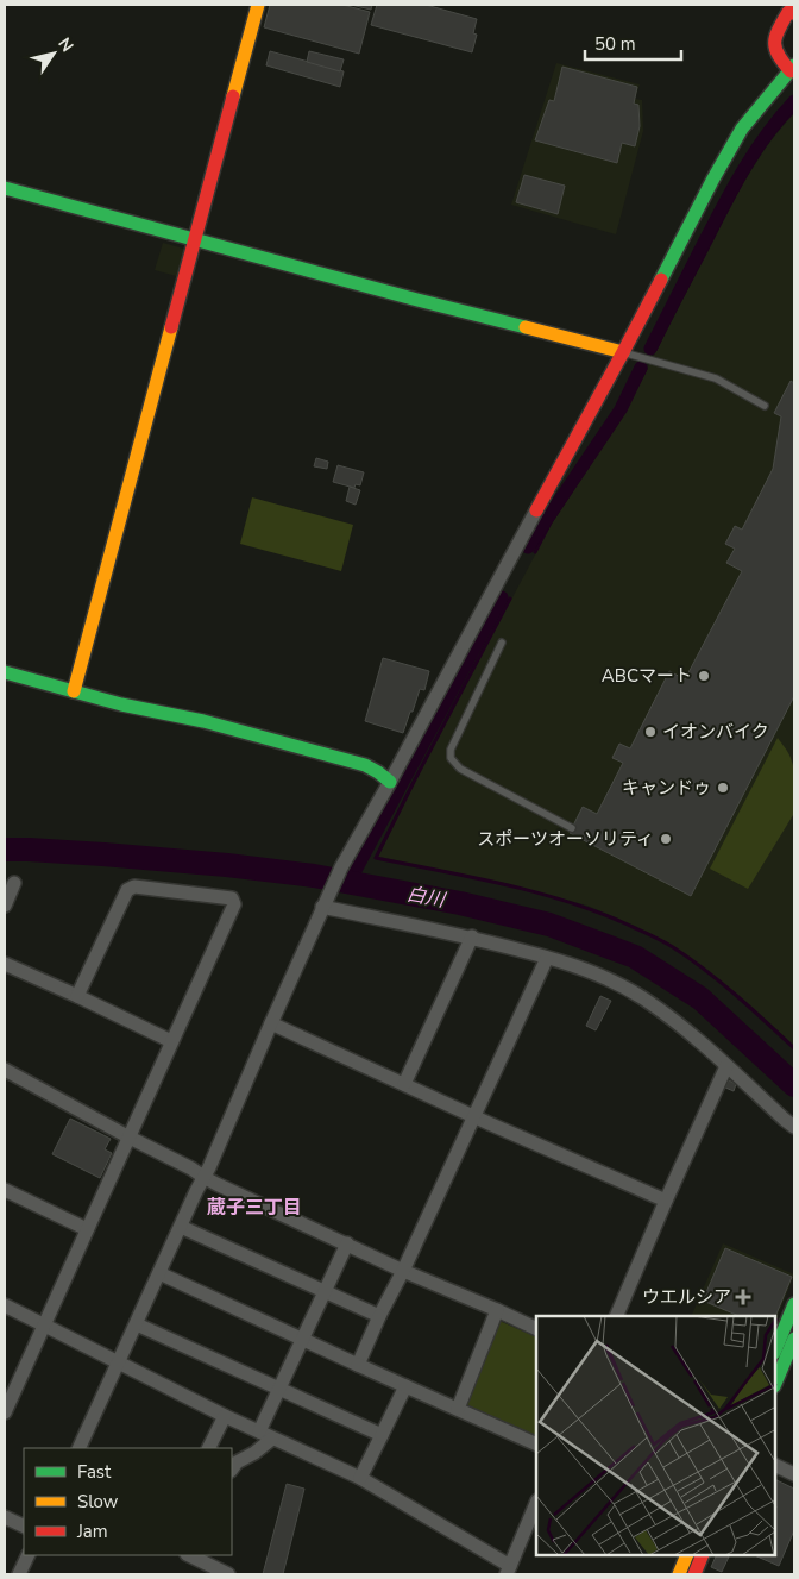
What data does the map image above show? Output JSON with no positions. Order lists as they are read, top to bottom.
{
  "districts": ["蔵子三丁目"],
  "water": ["白川"],
  "places": {
    "other": [
      "ABCマート",
      "イオンバイク",
      "キャンドゥ",
      "スポーツオーソリティ"
    ],
    "health": ["ウエルシア"]
  },
  "legend": ["Fast", "Slow", "Jam"],
  "scale_bar": "50 m",
  "north": "top right"
}
